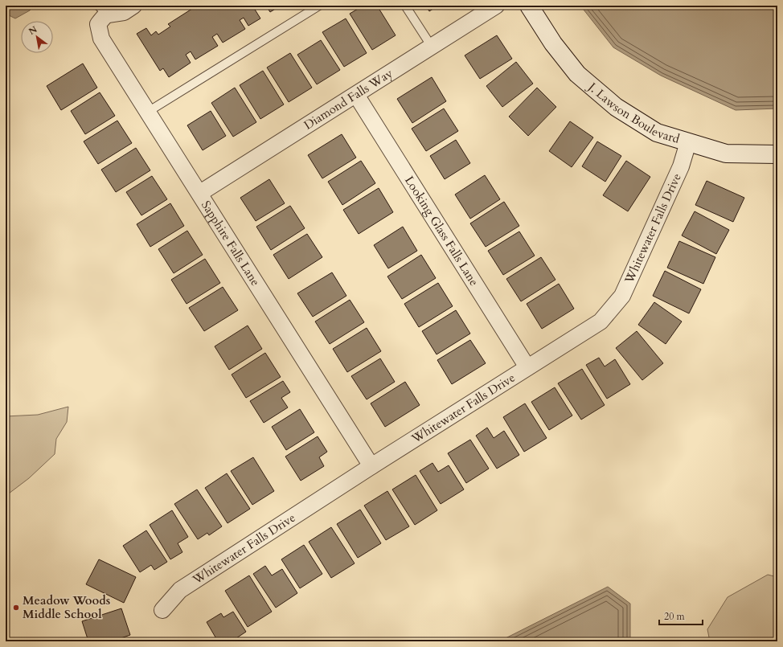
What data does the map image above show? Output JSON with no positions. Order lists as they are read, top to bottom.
{
  "streets": {
    "street": [
      "Diamond Falls Way",
      "J. Lawson Boulevard",
      "Whitewater Falls Drive",
      "Looking Glass Falls Lane",
      "Sapphire Falls Lane"
    ]
  },
  "crossings": [
    ["Diamond Falls Way", "Looking Glass Falls Lane"],
    ["Diamond Falls Way", "Sapphire Falls Lane"],
    ["J. Lawson Boulevard", "Whitewater Falls Drive"],
    ["Whitewater Falls Drive", "Looking Glass Falls Lane"],
    ["Whitewater Falls Drive", "Sapphire Falls Lane"]
  ],
  "places": ["Meadow Woods Middle School"],
  "scale_bar": "20 m",
  "north": "top left"
}
